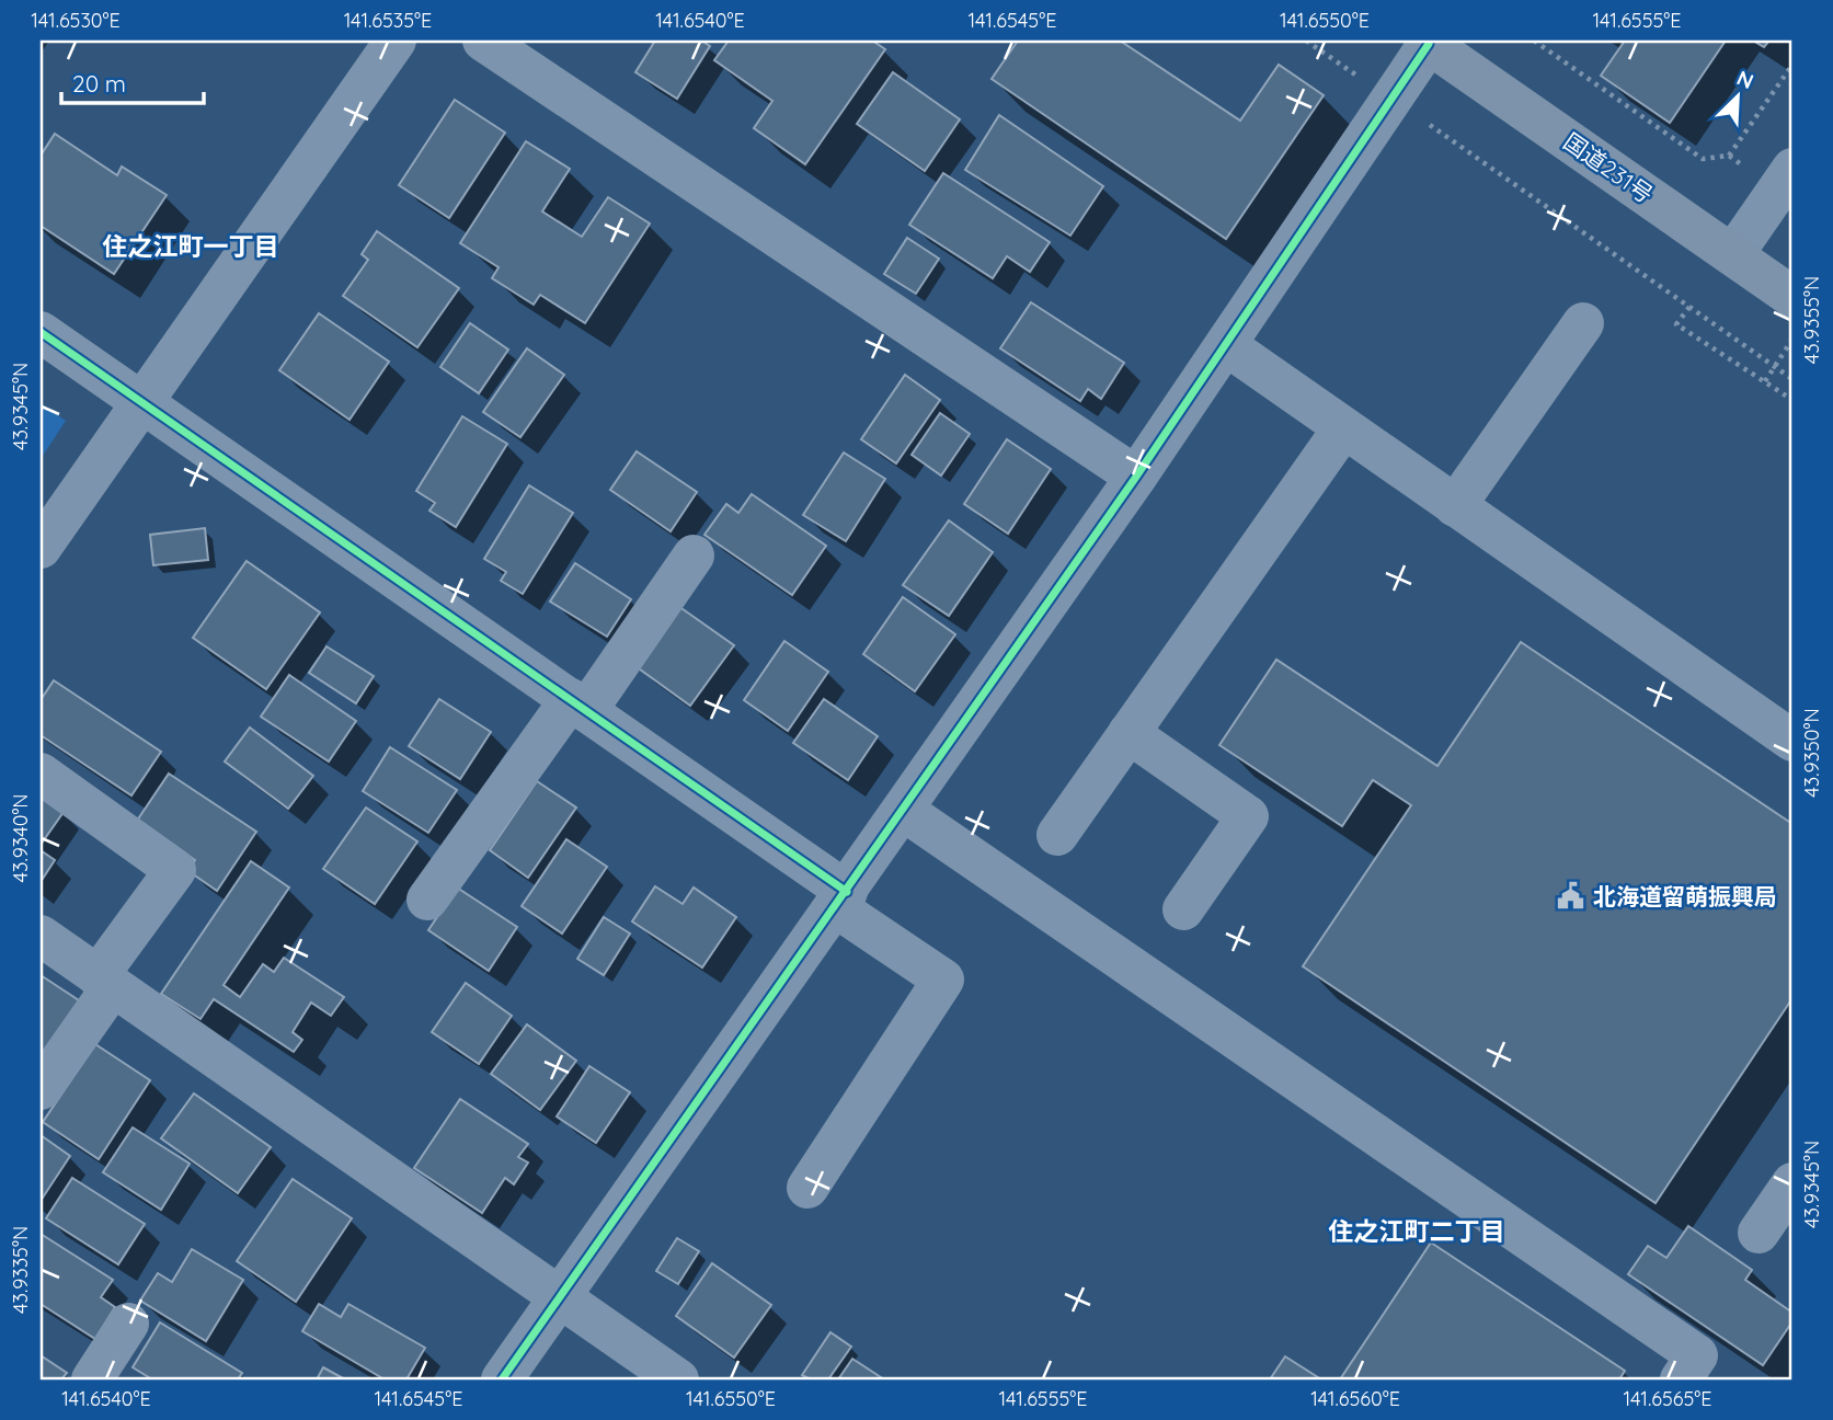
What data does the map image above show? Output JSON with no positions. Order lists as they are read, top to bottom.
{
  "streets": {
    "highway": ["国道231号"]
  },
  "districts": ["住之江町一丁目", "住之江町二丁目"],
  "places": {
    "public building": ["北海道留萌振興局"]
  },
  "scale_bar": "20 m",
  "north": "top right",
  "coordinates": [
    "141.6530°E",
    "141.6535°E",
    "141.6540°E",
    "141.6545°E",
    "141.6550°E",
    "141.6555°E",
    "43.9355°N",
    "43.9345°N",
    "43.9350°N",
    "43.9340°N",
    "43.9335°N",
    "141.6560°E",
    "141.6565°E"
  ]
}
